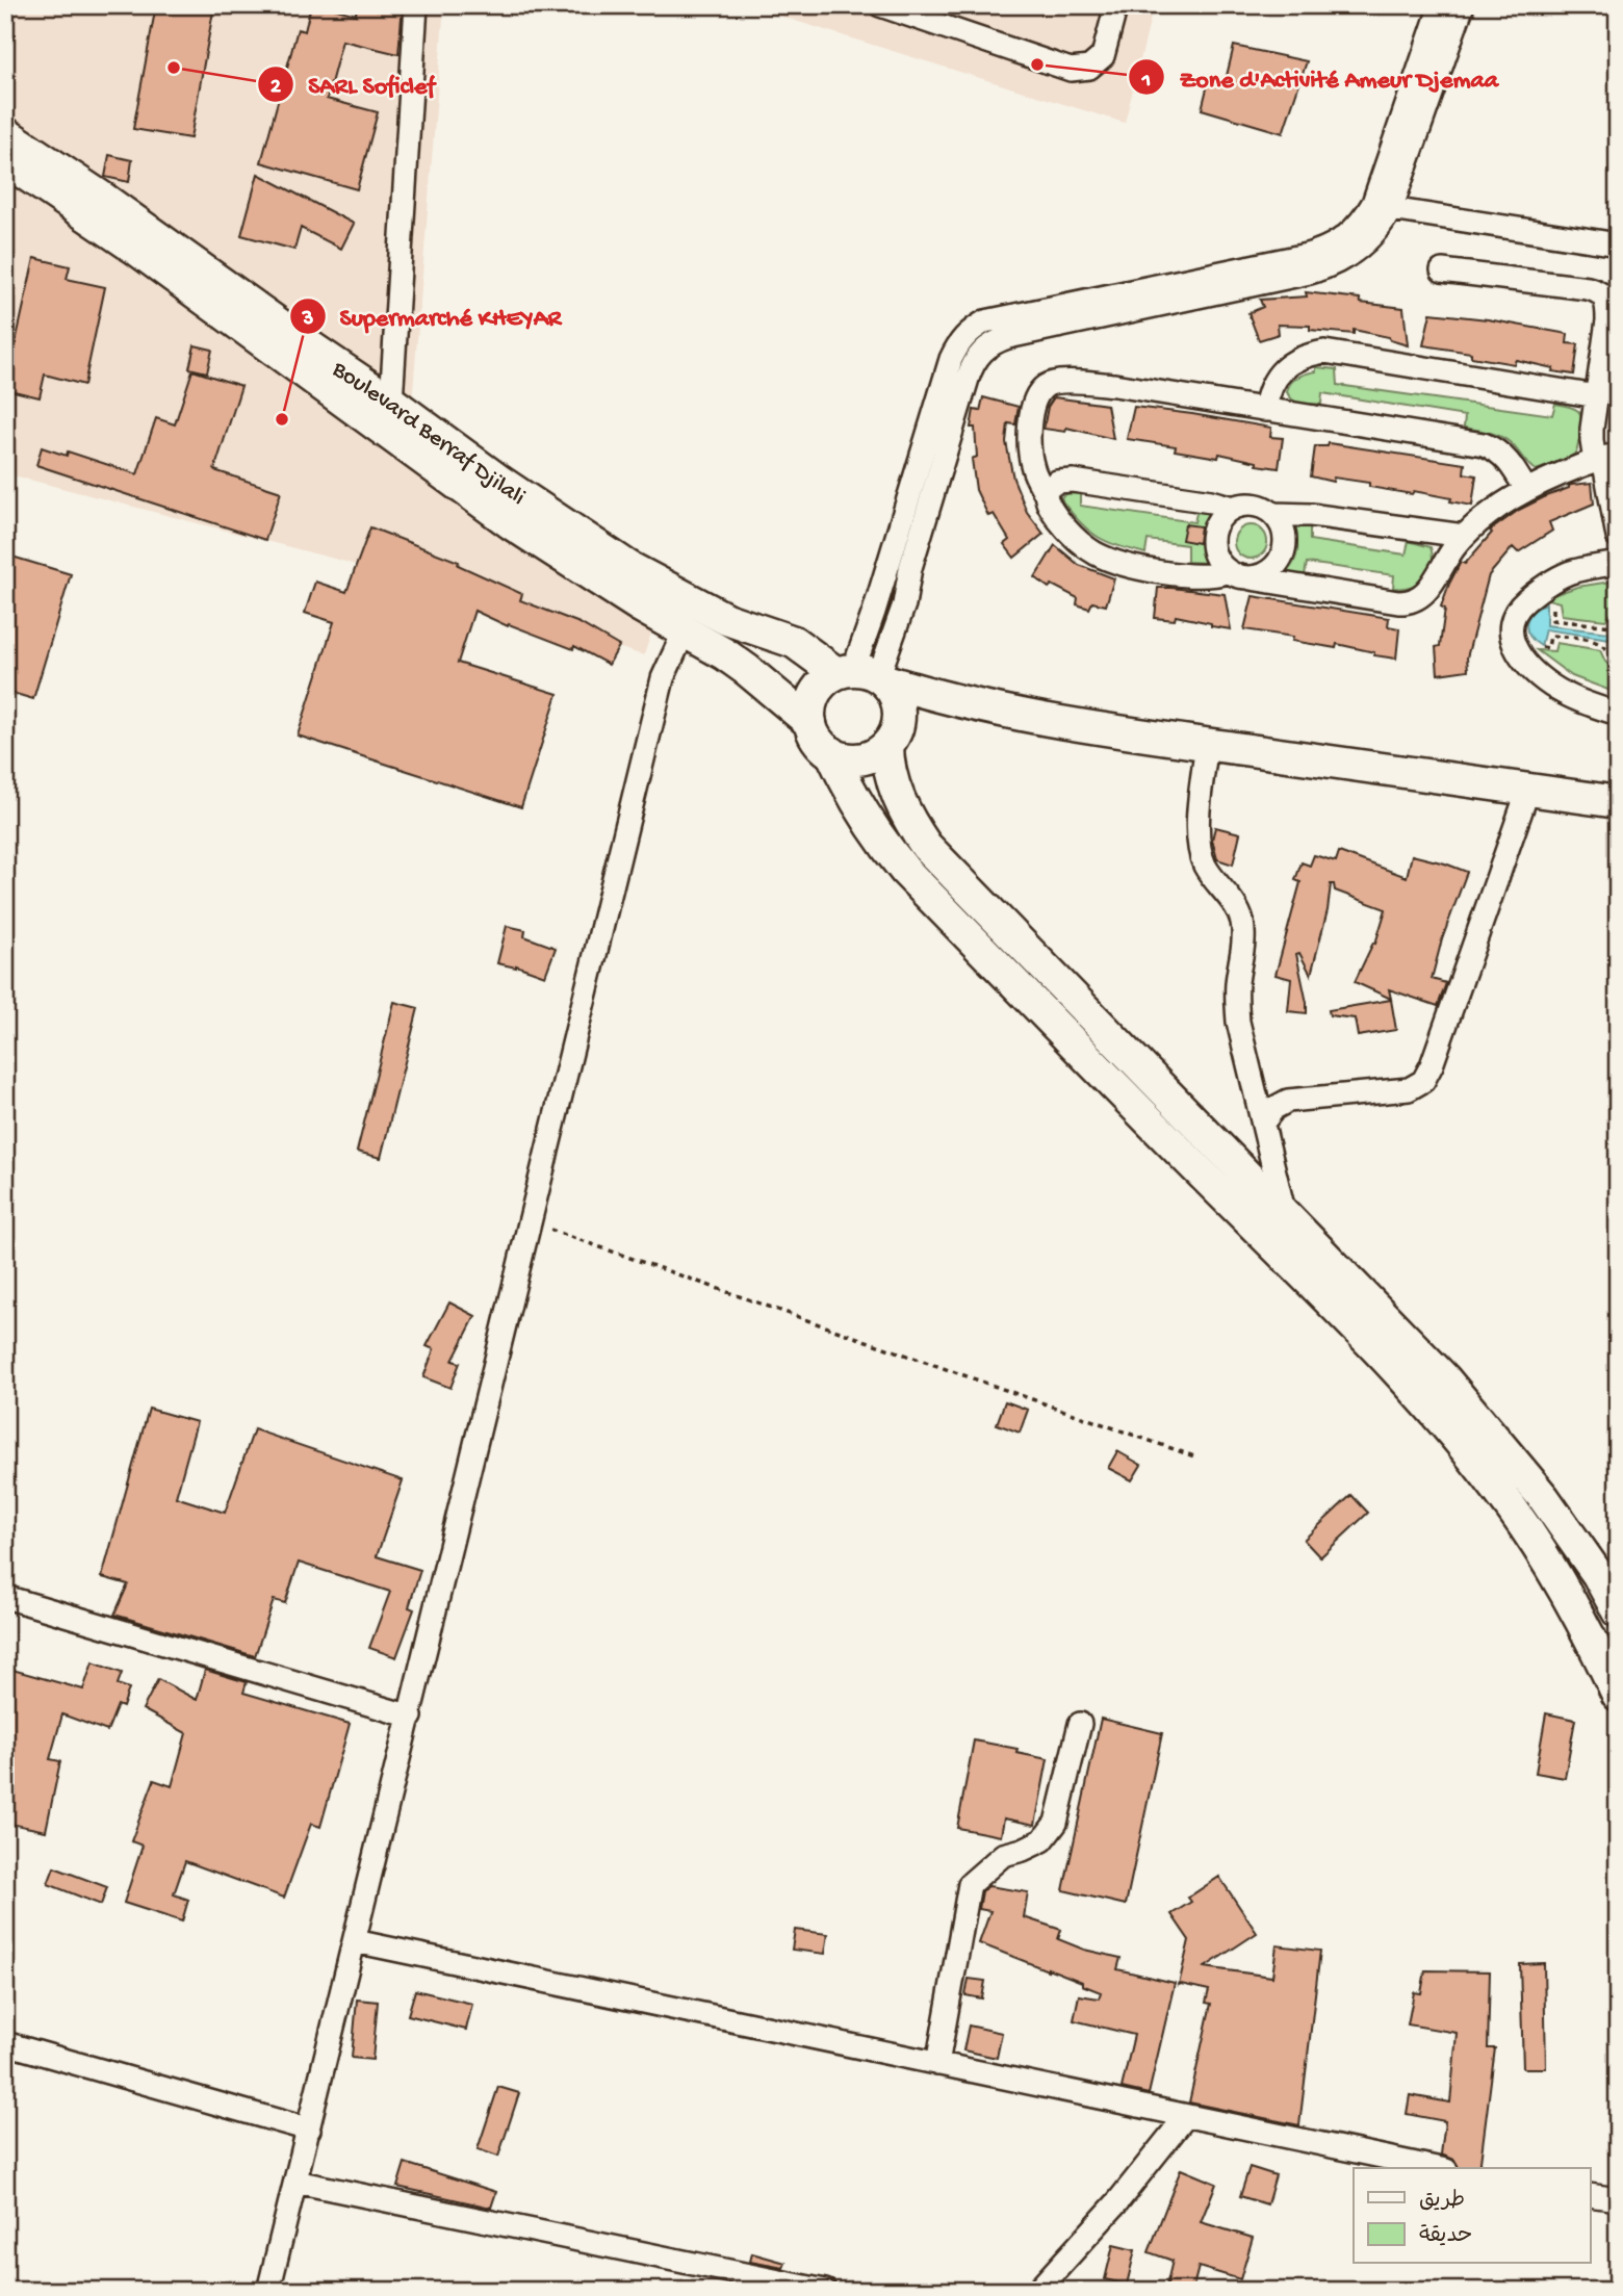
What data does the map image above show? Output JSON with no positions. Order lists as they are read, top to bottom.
{
  "streets": {
    "highway": ["Boulevard Berraf Djilali"]
  },
  "places": ["Zone d'Activité Ameur Djemaa", "SARL Soficlef", "Supermarché KHEYAR"],
  "legend": ["طريق", "حديقة"]
}
